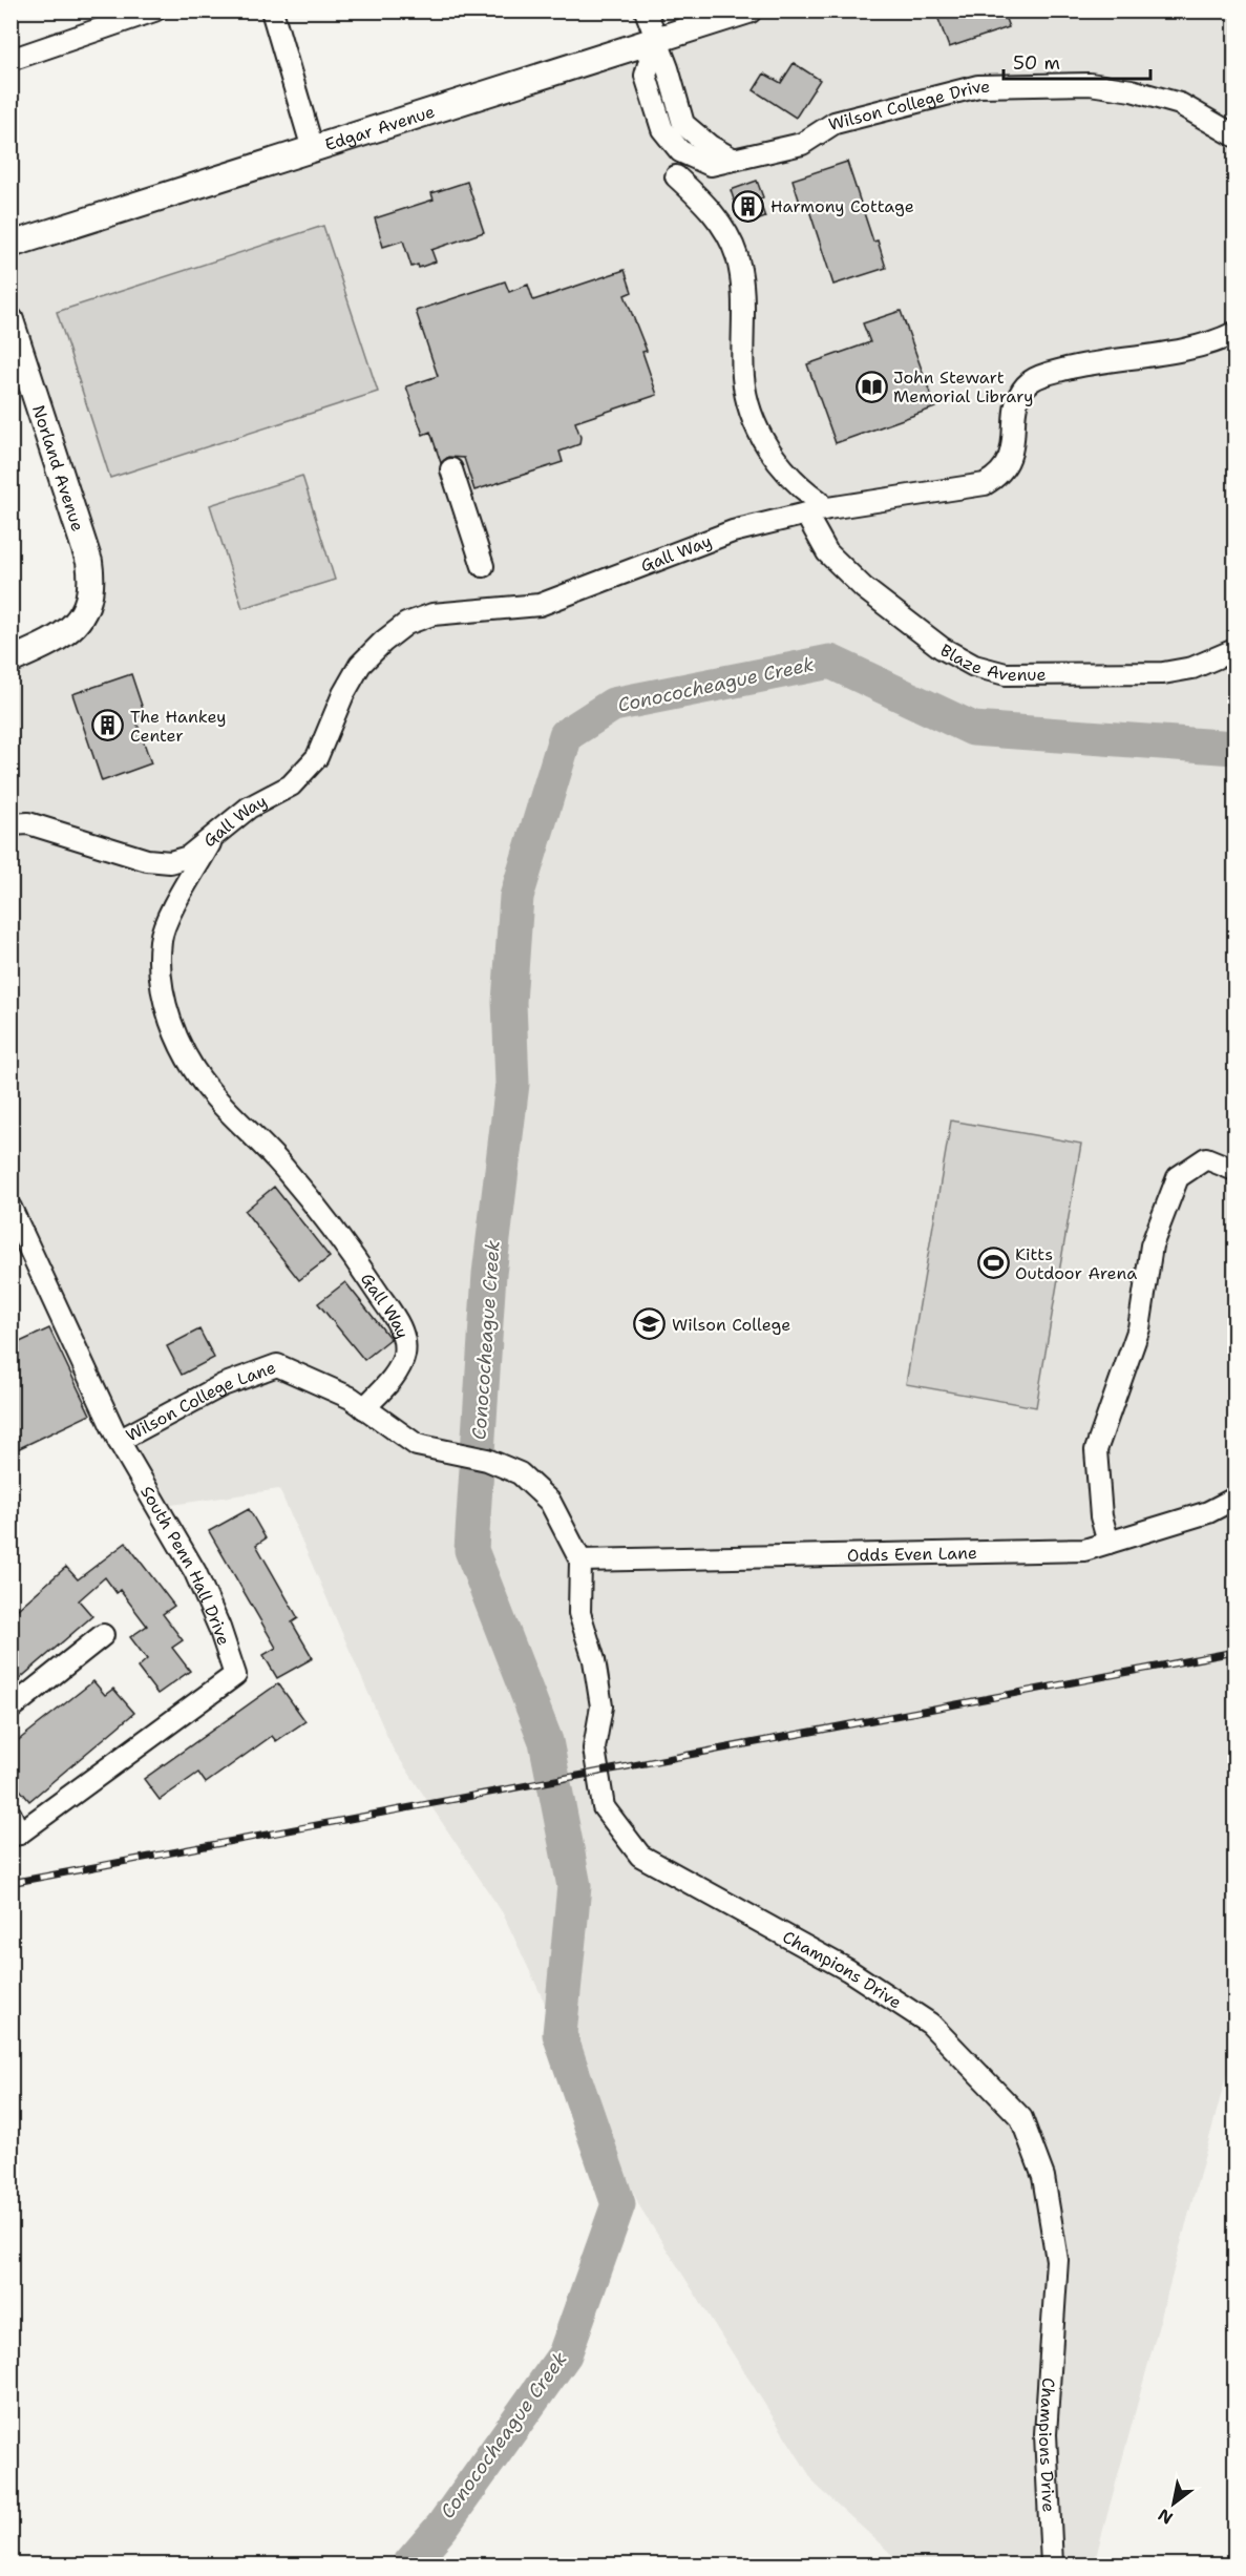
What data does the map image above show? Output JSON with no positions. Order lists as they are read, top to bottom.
{
  "streets": {
    "main road": ["Edgar Avenue", "Norland Avenue"],
    "street": [
      "Wilson College Drive",
      "Gall Way",
      "Blaze Avenue",
      "Wilson College Lane",
      "Odds Even Lane",
      "South Penn Hall Drive",
      "Champions Drive"
    ]
  },
  "crossings": [
    ["Wilson College Drive", "Edgar Avenue"],
    ["Gall Way", "Blaze Avenue"],
    ["Gall Way", "Wilson College Lane"],
    ["Wilson College Lane", "South Penn Hall Drive"],
    ["Wilson College Lane", "Champions Drive"],
    ["Odds Even Lane", "Champions Drive"]
  ],
  "water": ["Conococheague Creek"],
  "places": {
    "building": ["Harmony Cottage", "The Hankey Center"],
    "library": ["John Stewart Memorial Library"],
    "sports": ["Kitts Outdoor Arena"],
    "school or university": ["Wilson College"]
  },
  "scale_bar": "50 m",
  "north": "bottom left"
}
